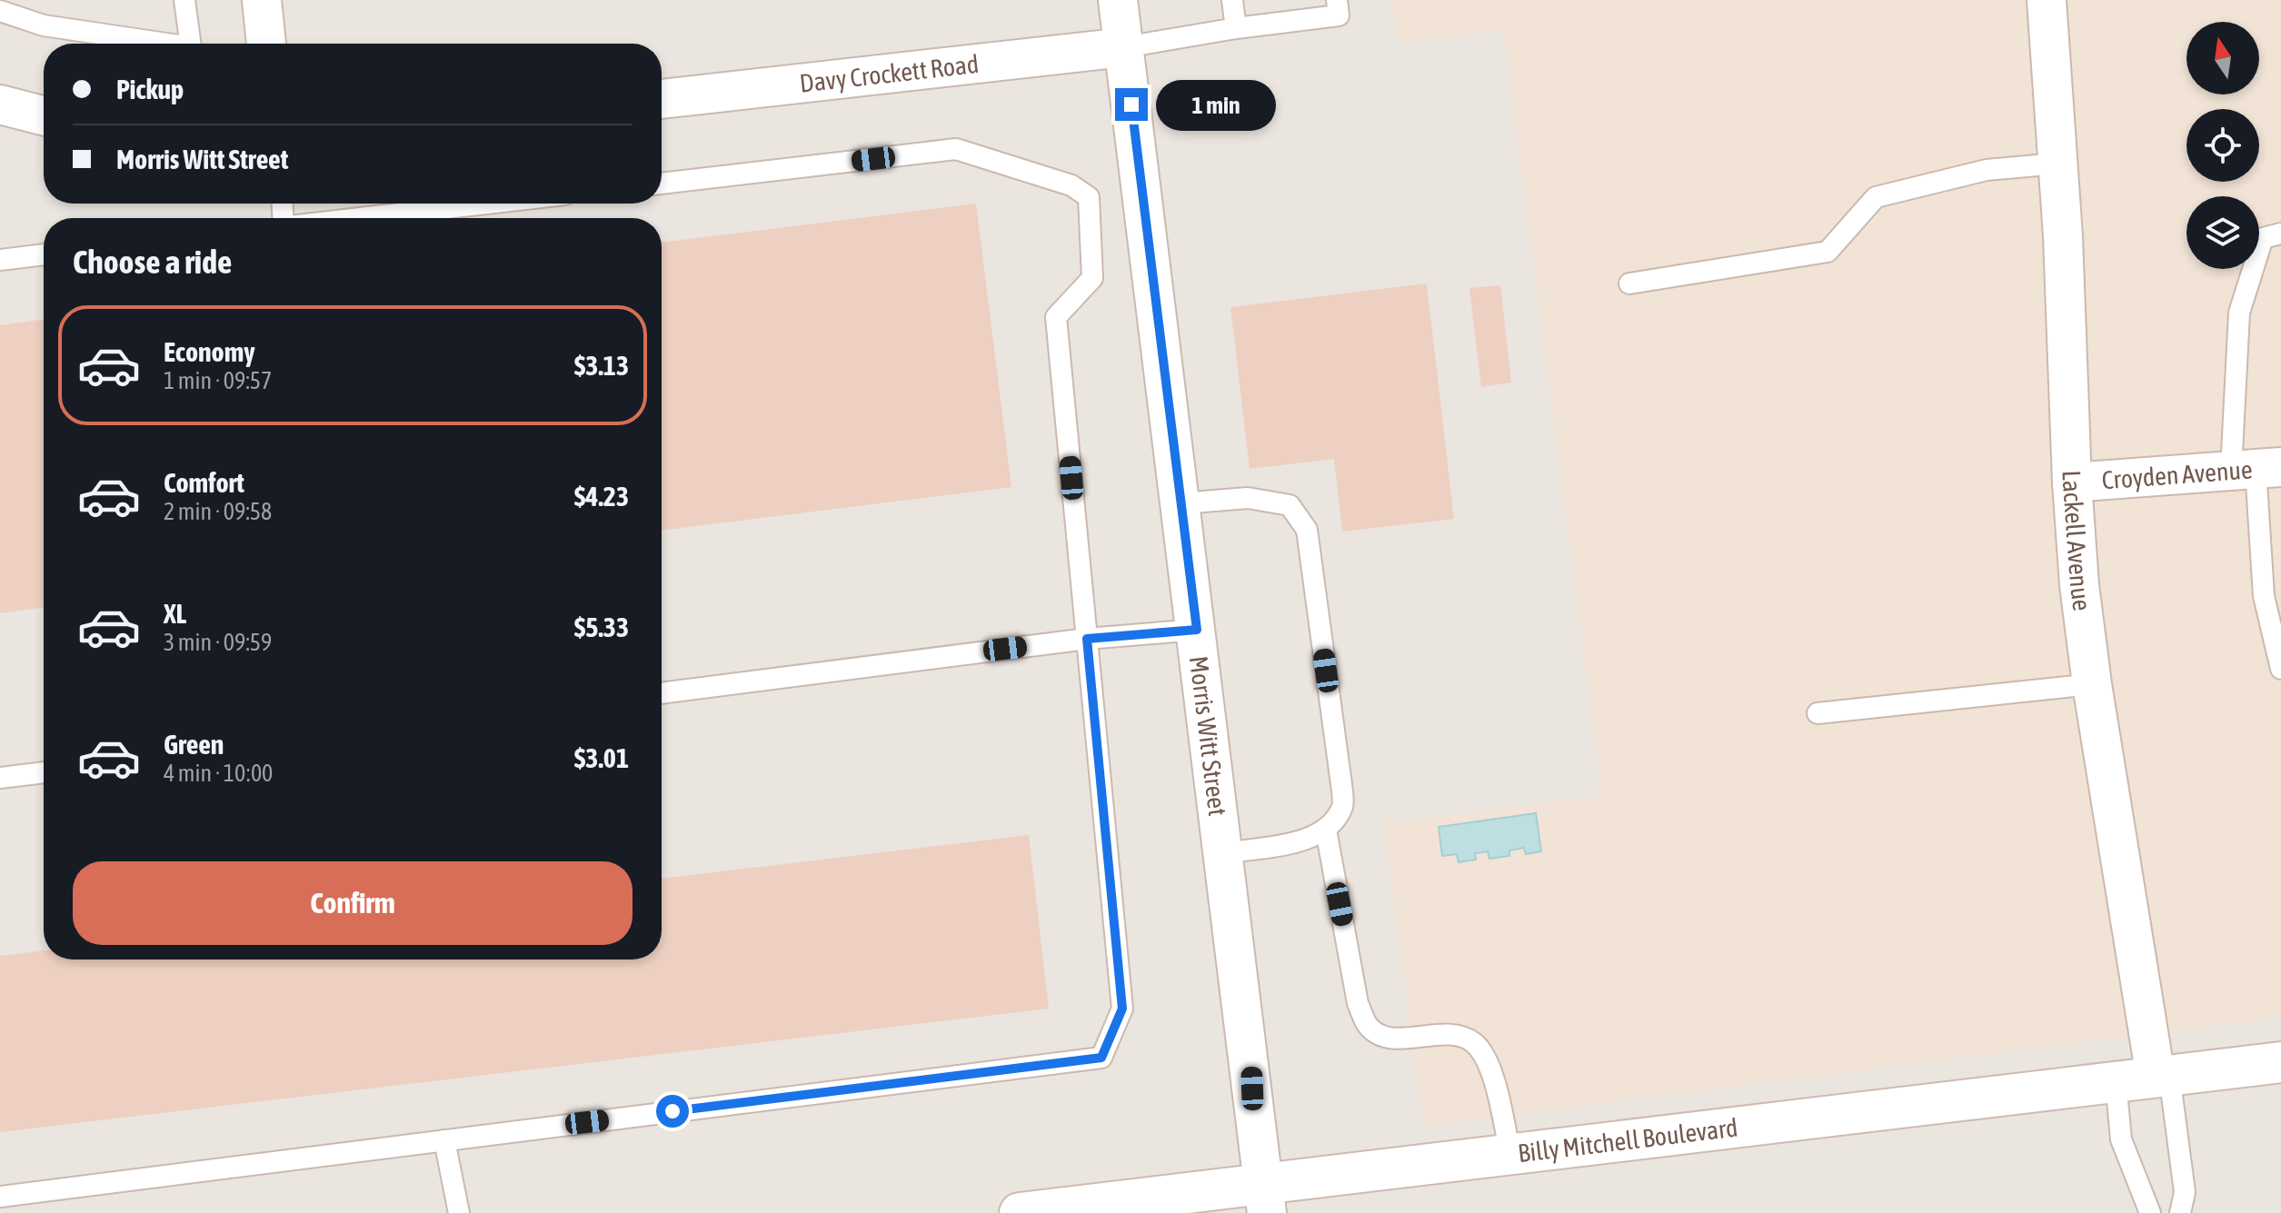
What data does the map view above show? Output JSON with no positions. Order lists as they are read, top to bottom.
{
  "streets": {
    "main road": ["Billy Mitchell Boulevard"],
    "street": [
      "Davy Crockett Road",
      "Croyden Avenue",
      "Lackell Avenue",
      "Morris Witt Street"
    ]
  },
  "crossings": [
    ["Davy Crockett Road", "Morris Witt Street"],
    ["Croyden Avenue", "Lackell Avenue"],
    ["Lackell Avenue", "Billy Mitchell Boulevard"],
    ["Morris Witt Street", "Billy Mitchell Boulevard"]
  ],
  "north": "top",
  "page": {
    "banner": ["Pickup", "Morris Witt Street"],
    "bubble": "1 min",
    "heading": "Choose a ride",
    "list": [
      {
        "name": "Economy",
        "note": "1 min · 09:57",
        "value": "$3.13"
      },
      {
        "name": "Comfort",
        "note": "2 min · 09:58",
        "value": "$4.23"
      },
      {
        "name": "XL",
        "note": "3 min · 09:59",
        "value": "$5.33"
      },
      {
        "name": "Green",
        "note": "4 min · 10:00",
        "value": "$3.01"
      }
    ],
    "buttons": "Confirm"
  }
}
